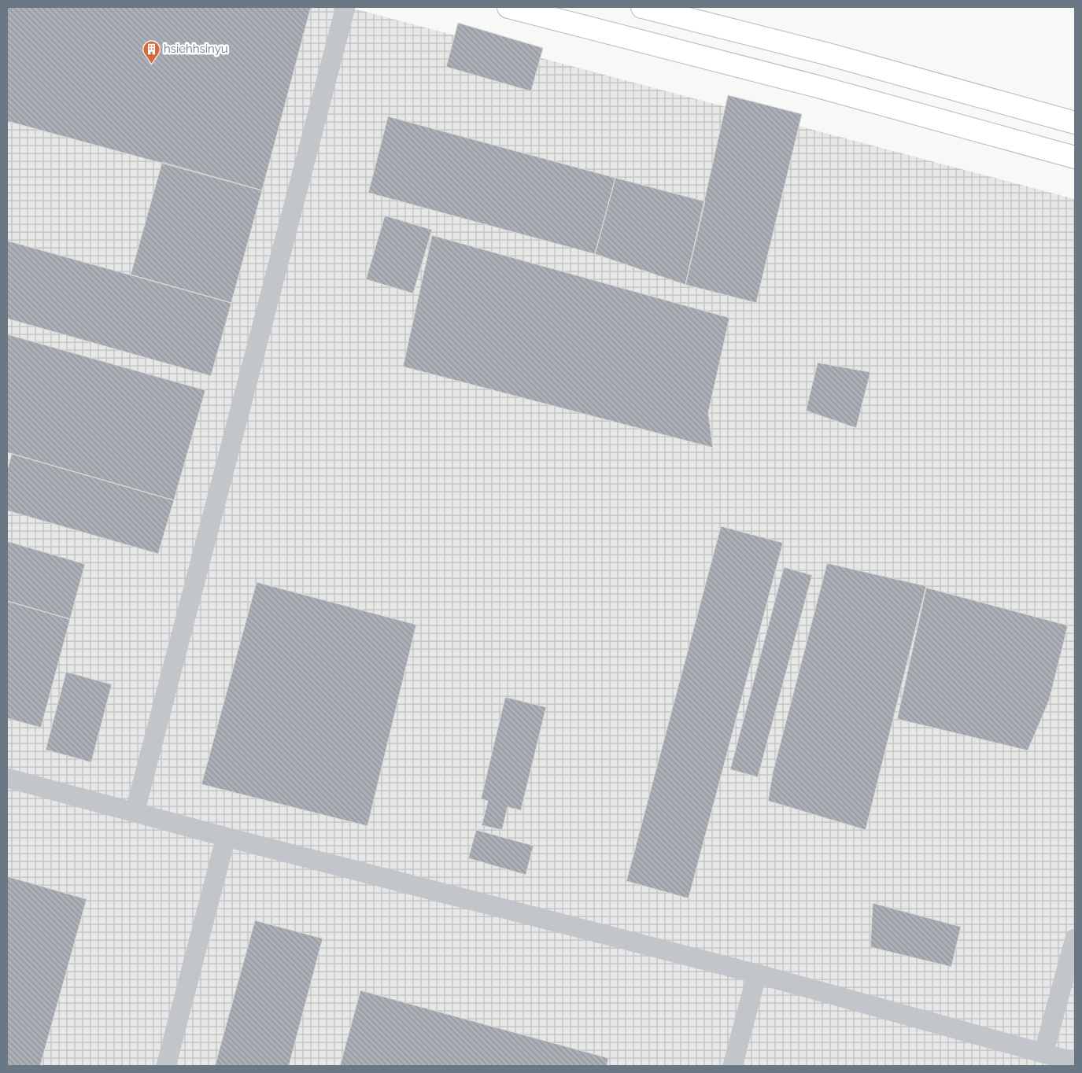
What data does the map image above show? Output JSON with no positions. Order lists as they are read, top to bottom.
{
  "places": {
    "building": ["hsiehhsinyu"]
  }
}
